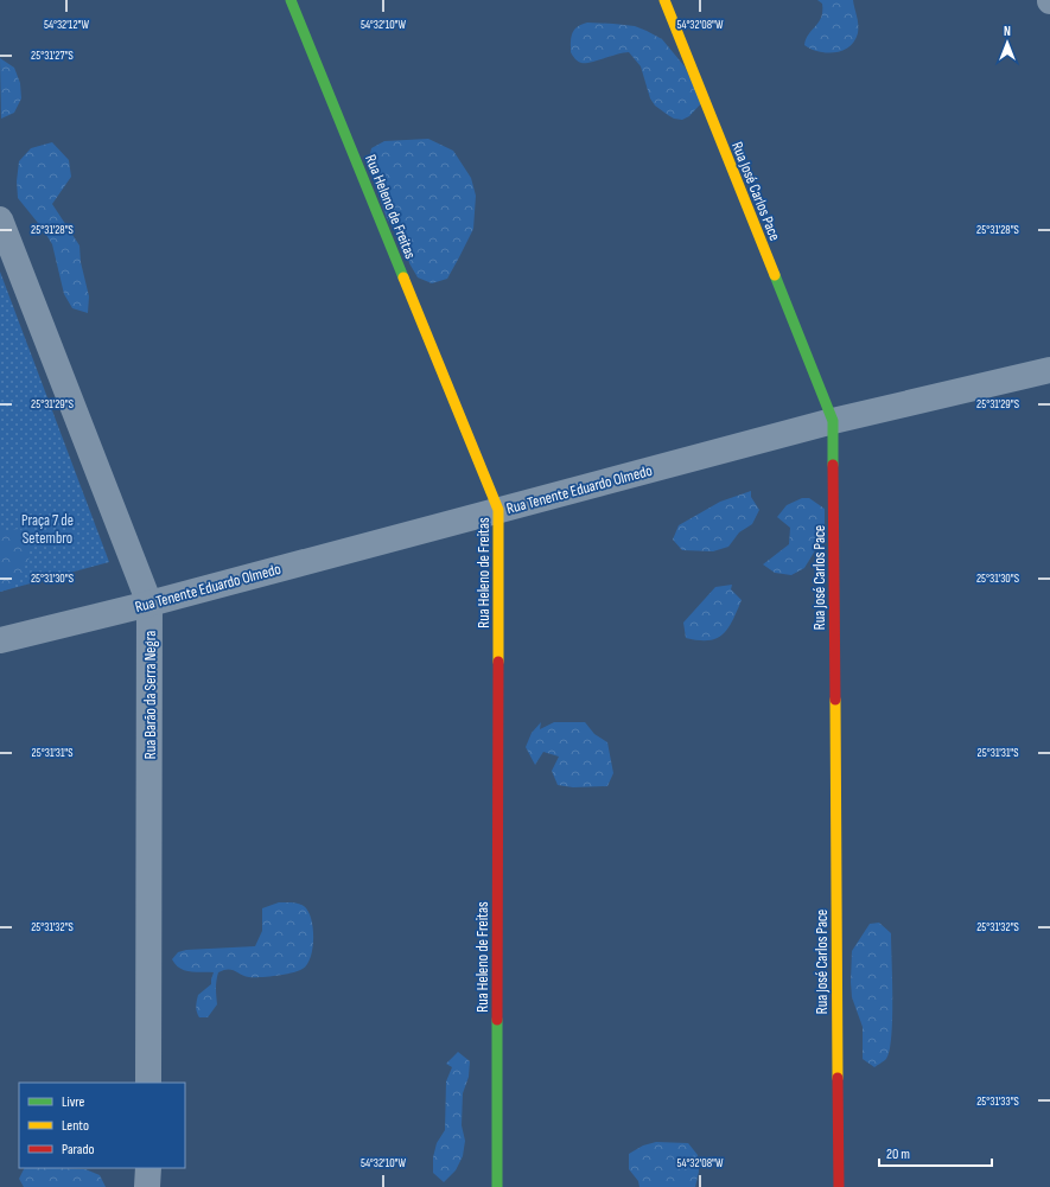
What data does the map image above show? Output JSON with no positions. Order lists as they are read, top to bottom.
{
  "streets": {
    "street": [
      "Rua José Carlos Pace",
      "Rua Heleno de Freitas",
      "Rua Tenente Eduardo Olmedo",
      "Rua Barão da Serra Negra"
    ]
  },
  "crossings": [
    ["Rua José Carlos Pace", "Rua Tenente Eduardo Olmedo"],
    ["Rua Heleno de Freitas", "Rua Tenente Eduardo Olmedo"],
    ["Rua Tenente Eduardo Olmedo", "Rua Barão da Serra Negra"]
  ],
  "parks": ["Praça 7 de Setembro"],
  "legend": ["Livre", "Lento", "Parado"],
  "scale_bar": "20 m",
  "north": "top",
  "coordinates": [
    "54°32'12\"W",
    "54°32'10\"W",
    "54°32'08\"W",
    "25°31'27\"S",
    "25°31'28\"S",
    "25°31'29\"S",
    "25°31'30\"S",
    "25°31'31\"S",
    "25°31'32\"S",
    "25°31'33\"S"
  ]
}
